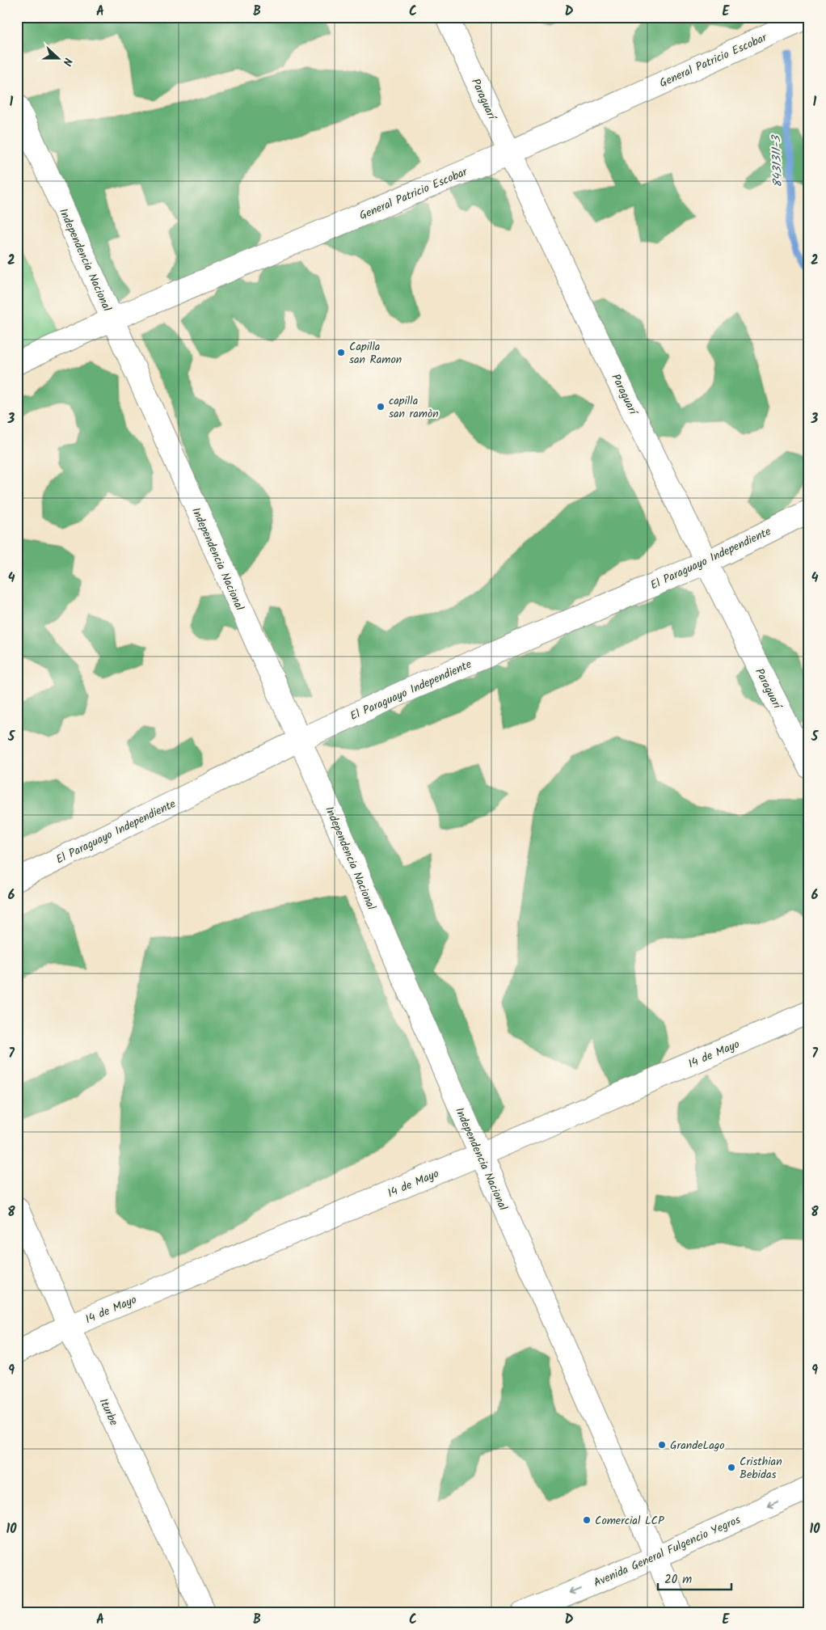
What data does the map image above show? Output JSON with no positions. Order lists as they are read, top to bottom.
{
  "streets": {
    "street": [
      "General Patricio Escobar",
      "Paraguarí",
      "Independencia Nacional",
      "El Paraguayo Independiente",
      "14 de Mayo",
      "Iturbe",
      "Avenida General Fulgencio Yegros"
    ]
  },
  "crossings": [
    ["General Patricio Escobar", "Paraguarí"],
    ["General Patricio Escobar", "Independencia Nacional"],
    ["Paraguarí", "El Paraguayo Independiente"],
    ["Independencia Nacional", "El Paraguayo Independiente"],
    ["Independencia Nacional", "14 de Mayo"],
    ["Independencia Nacional", "Avenida General Fulgencio Yegros"],
    ["14 de Mayo", "Iturbe"]
  ],
  "one_way": ["Avenida General Fulgencio Yegros"],
  "water": ["8431311-3"],
  "places": [
    "Capilla san Ramon",
    "capilla san ramòn",
    "GrandeLago",
    "Cristhian Bebidas",
    "Comercial LCP"
  ],
  "scale_bar": "20 m",
  "north": "right",
  "grid": {
    "columns": [
      "A",
      "B",
      "C",
      "D",
      "E"
    ],
    "rows": [
      "1",
      "2",
      "3",
      "4",
      "5",
      "6",
      "7",
      "8",
      "9",
      "10"
    ]
  }
}
